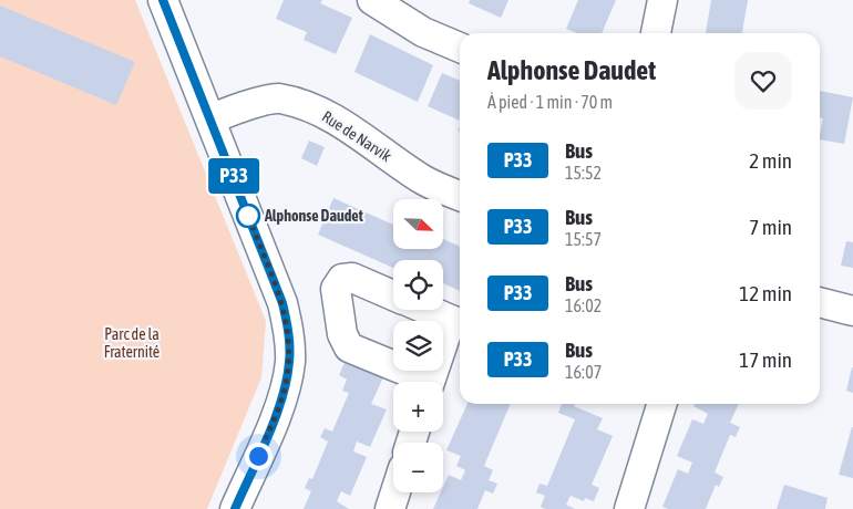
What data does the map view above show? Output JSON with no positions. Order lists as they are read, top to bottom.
{
  "streets": {
    "street": ["Rue de Narvik"]
  },
  "parks": ["Parc de la Fraternité"],
  "places": ["Alphonse Daudet"],
  "lines": ["bus line P33"],
  "north": "bottom right",
  "page": {
    "on_map": "P33",
    "heading": ["Alphonse Daudet", "À pied · 1 min · 70 m"],
    "list": [
      {
        "mark": "P33",
        "name": "Bus",
        "note": "15:52",
        "value": "2 min"
      },
      {
        "mark": "P33",
        "name": "Bus",
        "note": "15:57",
        "value": "7 min"
      },
      {
        "mark": "P33",
        "name": "Bus",
        "note": "16:02",
        "value": "12 min"
      },
      {
        "mark": "P33",
        "name": "Bus",
        "note": "16:07",
        "value": "17 min"
      }
    ],
    "map_buttons": ["+", "−"]
  }
}
